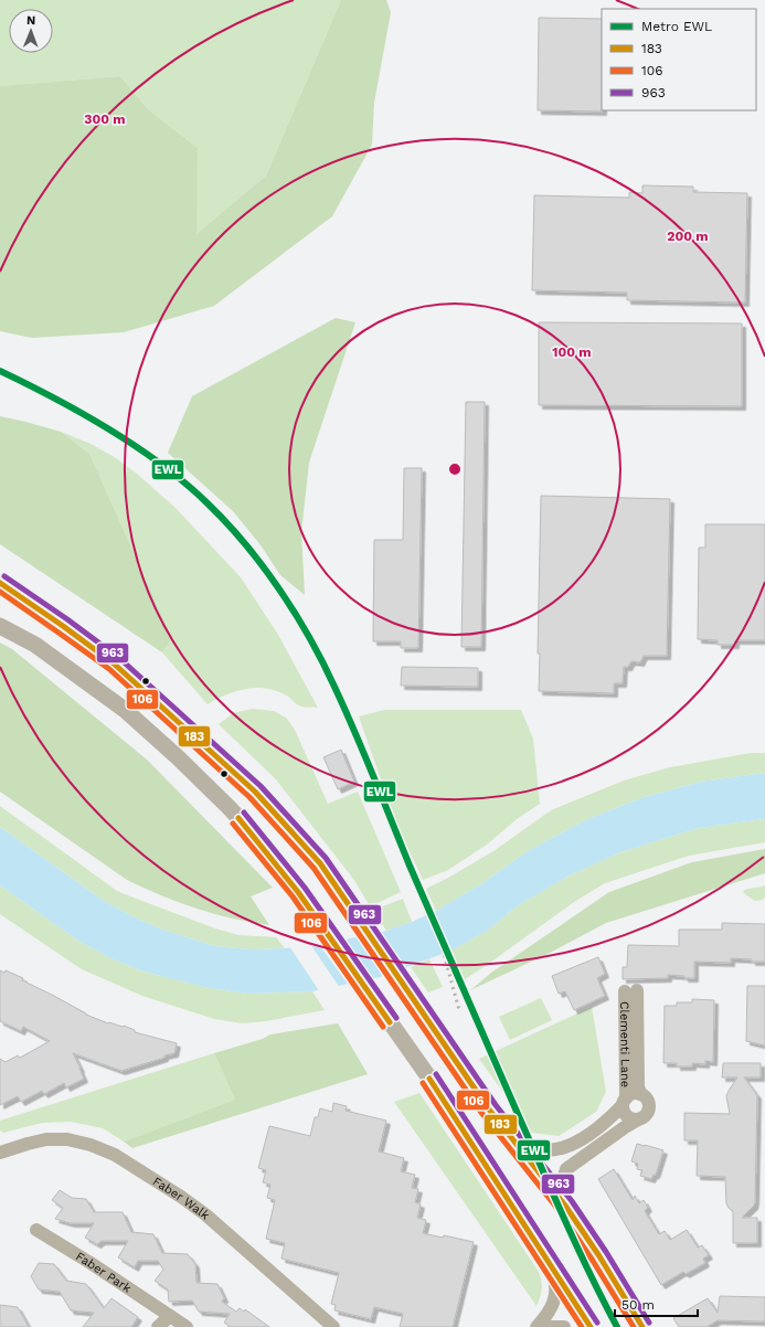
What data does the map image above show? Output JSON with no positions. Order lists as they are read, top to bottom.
{
  "streets": {
    "street": ["Clementi Lane", "Faber Walk", "Faber Park"]
  },
  "lines": [
    "metro line EWL",
    "transit line 963",
    "transit line 183",
    "transit line 106"
  ],
  "legend": [
    "Metro EWL",
    "183",
    "106",
    "963"
  ],
  "scale_bar": "50 m",
  "north": "top",
  "rings": ["300 m", "200 m", "100 m"]
}
